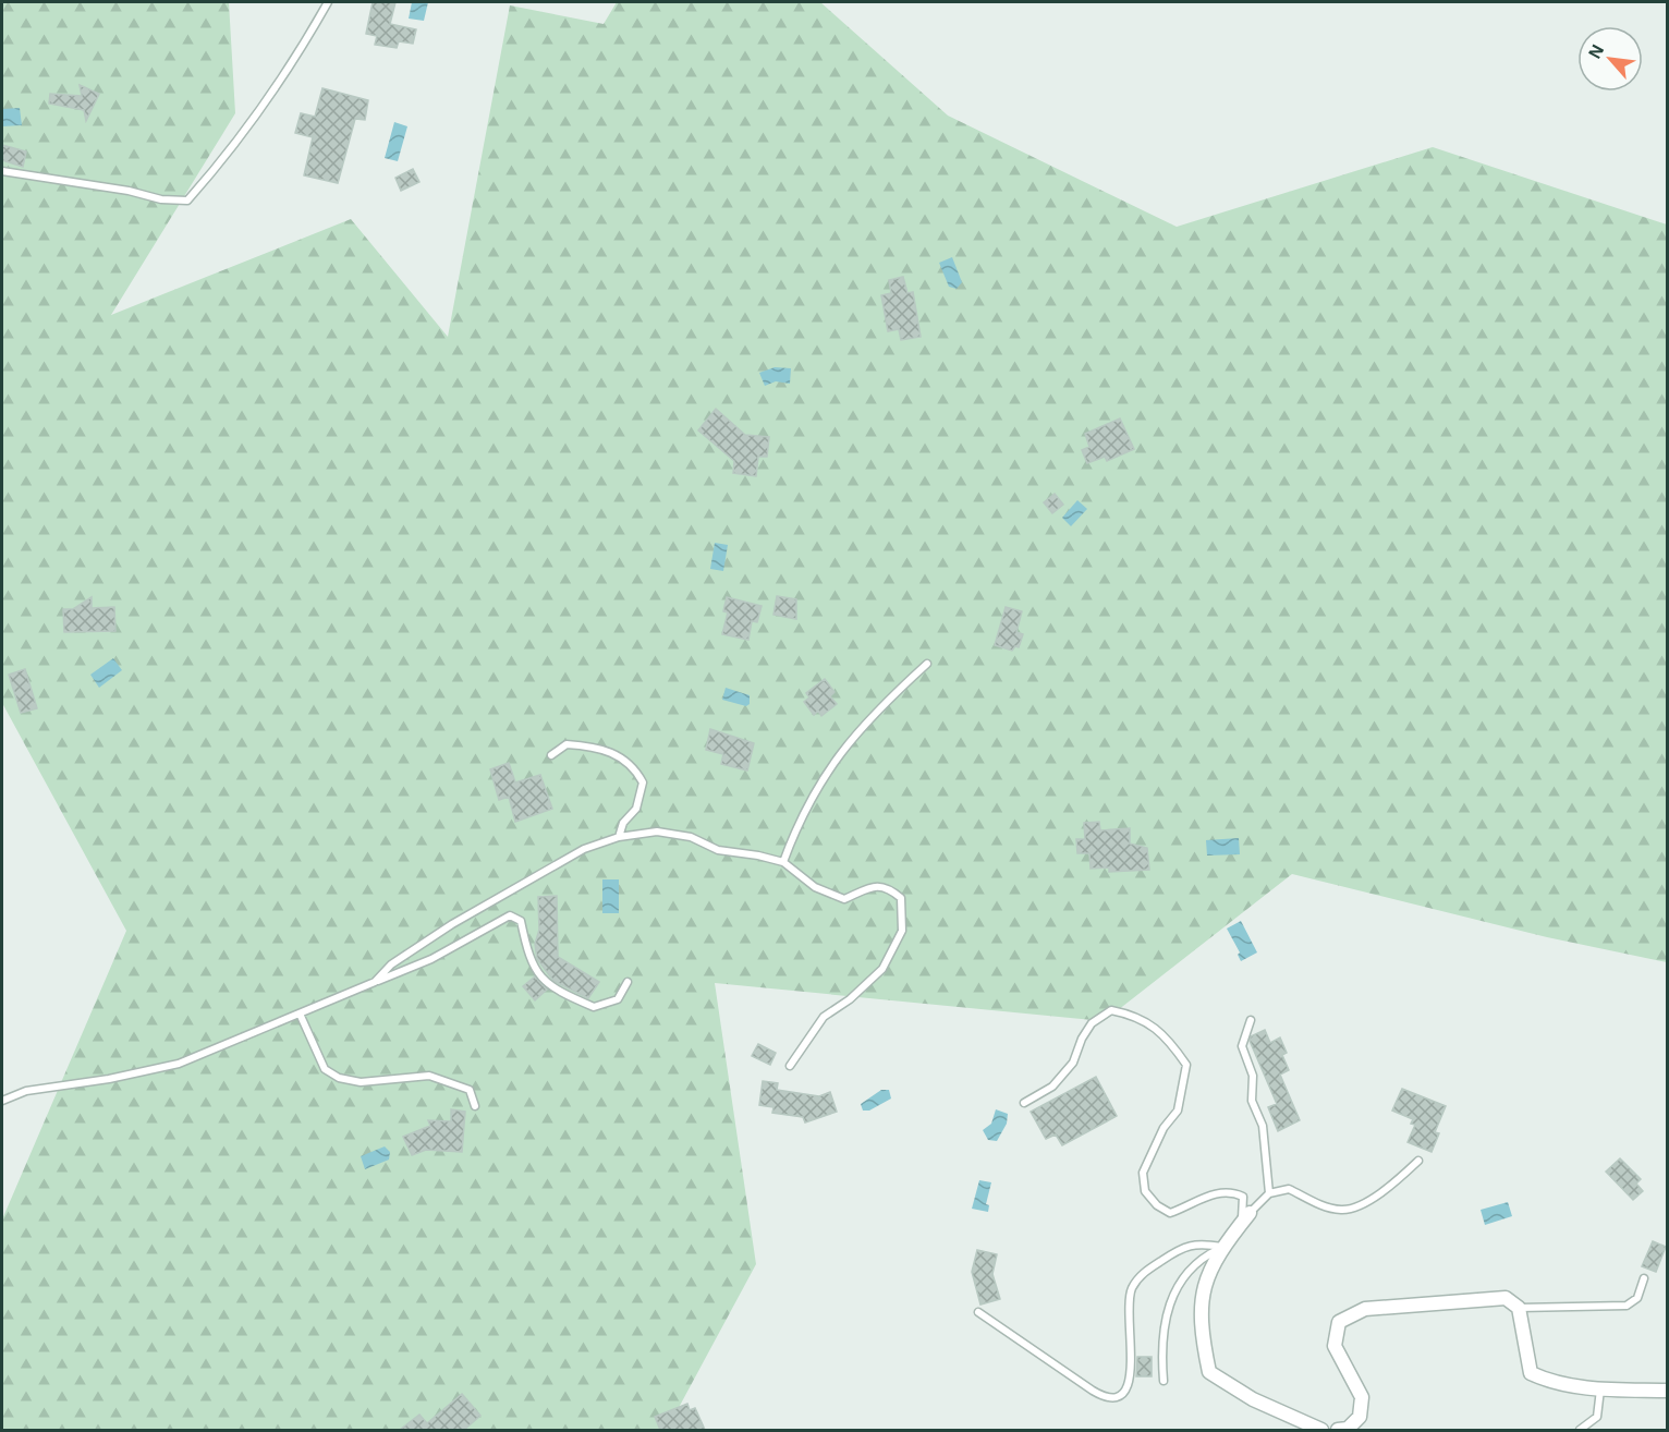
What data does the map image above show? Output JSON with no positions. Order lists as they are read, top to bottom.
{
  "north": "top left"
}
